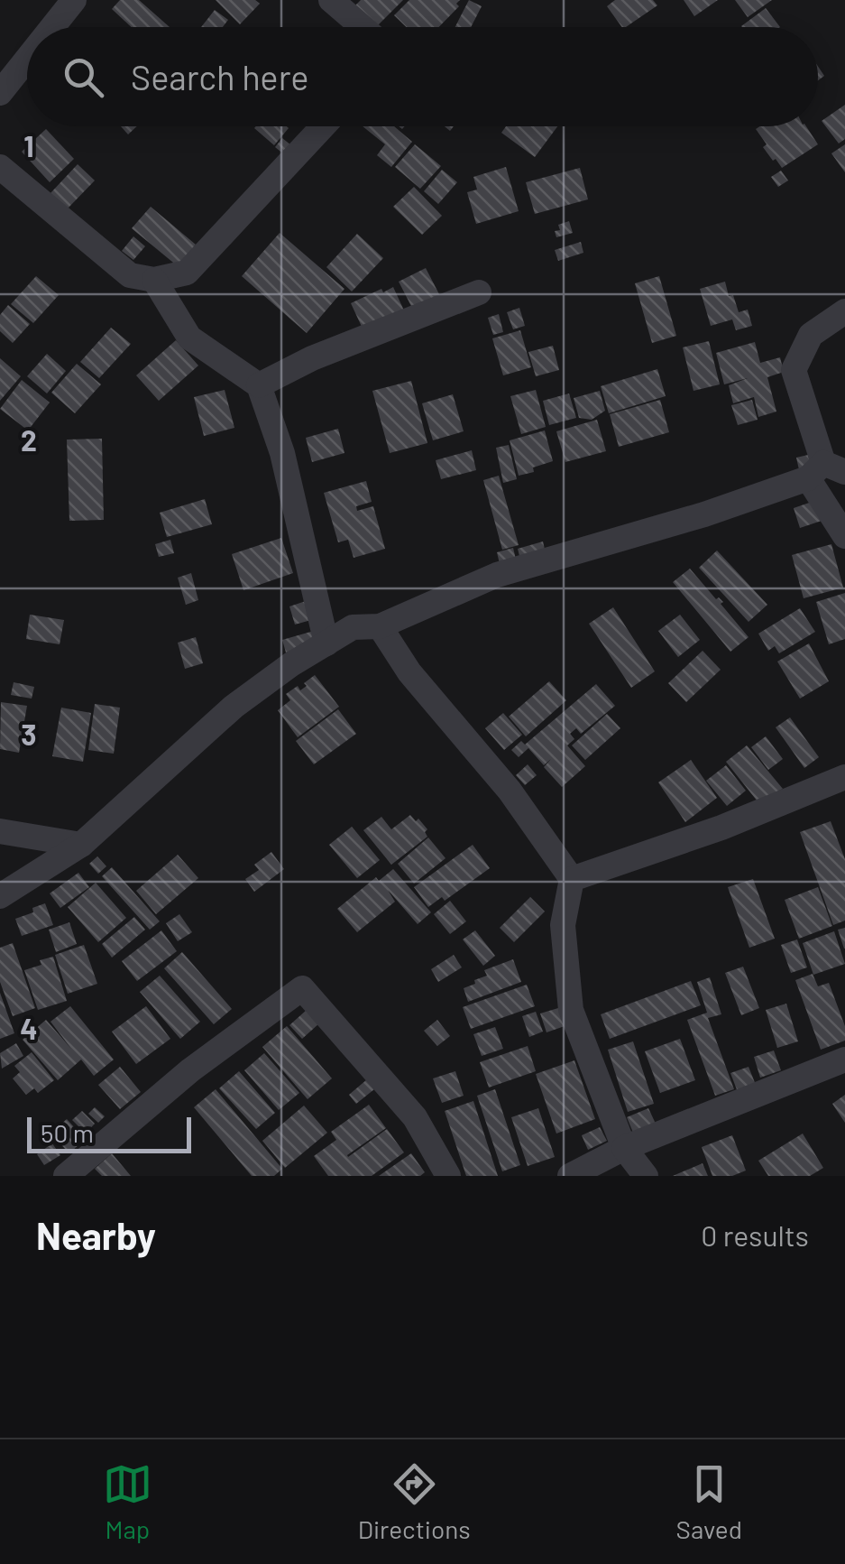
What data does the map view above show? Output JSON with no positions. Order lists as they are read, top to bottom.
{
  "scale_bar": "50 m",
  "page": {
    "search": "Search here",
    "scale": "50 m",
    "heading": ["Nearby", "0 results"],
    "nav": ["Map", "Directions", "Saved"]
  },
  "grid": {
    "rows": [
      "1",
      "2",
      "3",
      "4"
    ]
  }
}
